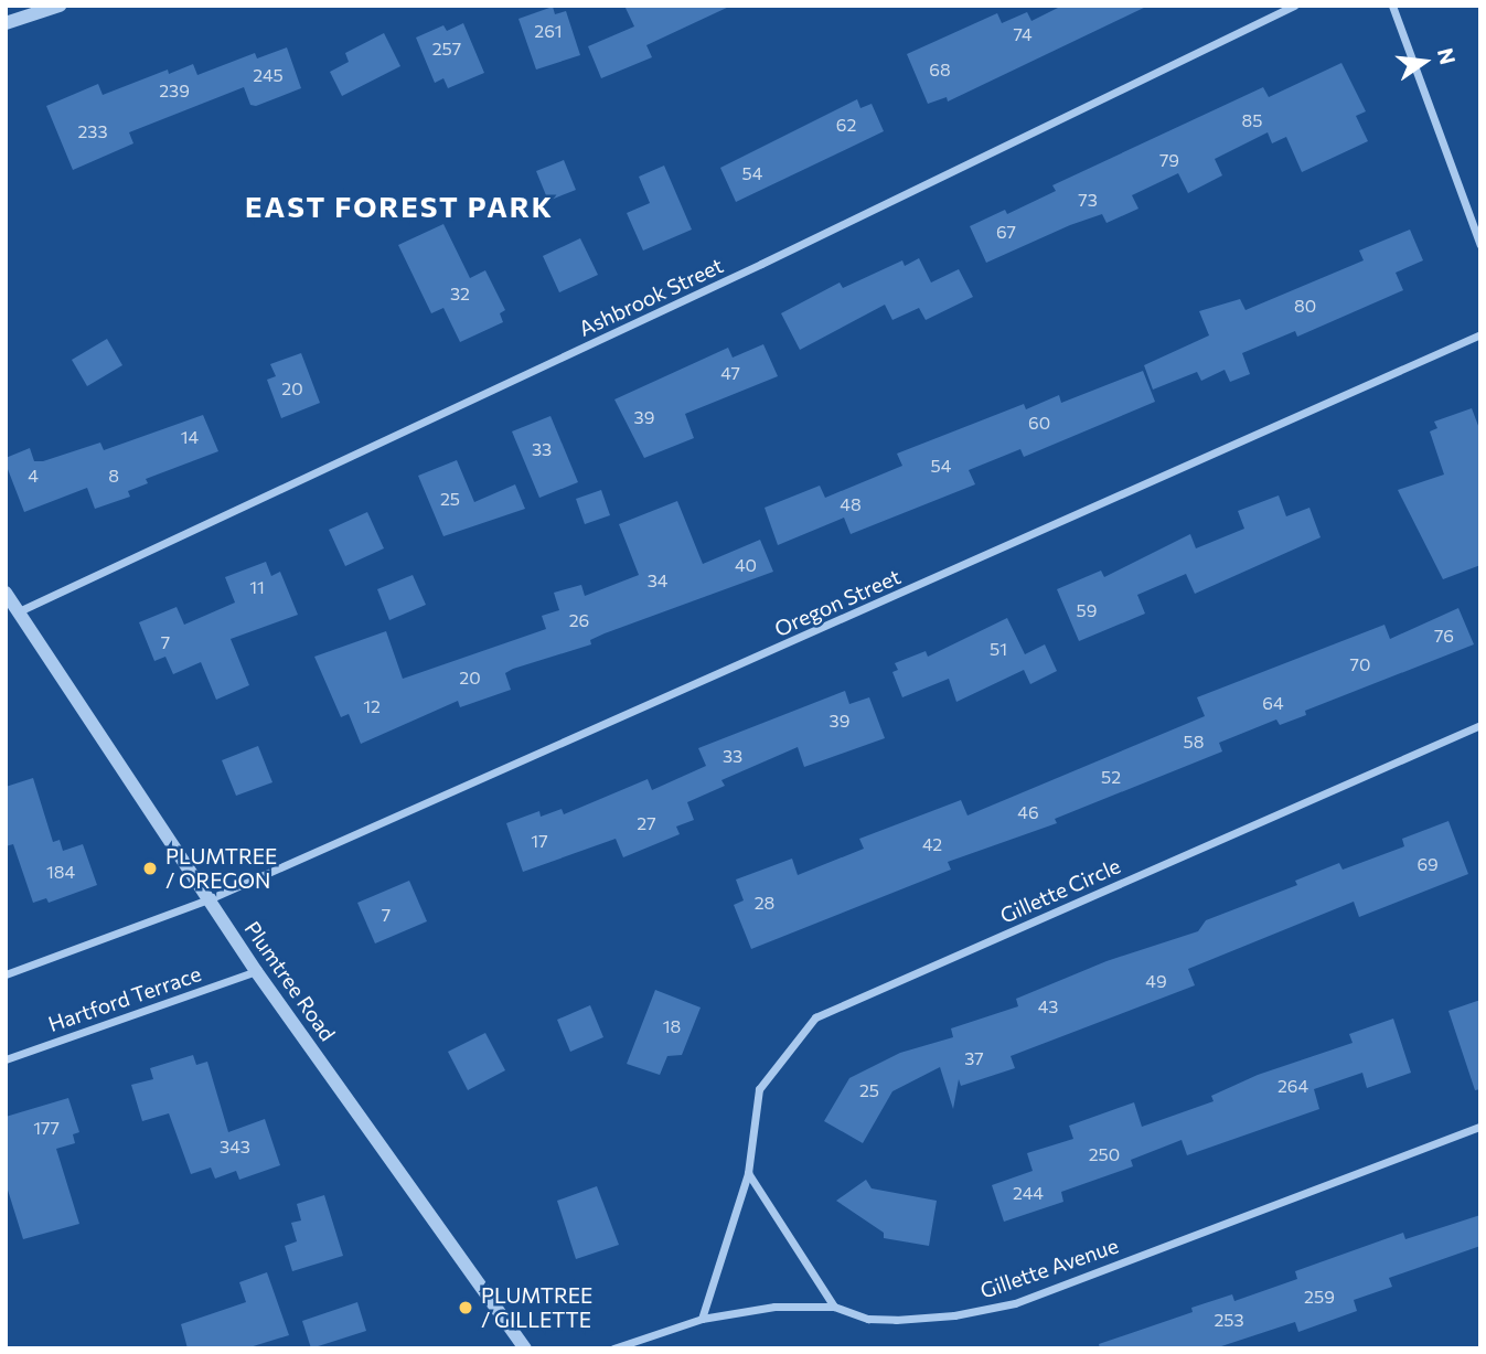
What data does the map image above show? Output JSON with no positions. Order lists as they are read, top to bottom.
{
  "streets": {
    "street": [
      "Ashbrook Street",
      "Oregon Street",
      "Gillette Circle",
      "Plumtree Road",
      "Hartford Terrace",
      "Gillette Avenue"
    ]
  },
  "crossings": [
    ["Ashbrook Street", "Plumtree Road"],
    ["Oregon Street", "Plumtree Road"],
    ["Gillette Circle", "Gillette Avenue"],
    ["Plumtree Road", "Hartford Terrace"]
  ],
  "districts": ["EAST FOREST PARK"],
  "places": ["PLUMTREE / OREGON", "PLUMTREE / GILLETTE"],
  "house_numbers": [
    "261",
    "74",
    "257",
    "68",
    "245",
    "239",
    "85",
    "62",
    "233",
    "79",
    "54",
    "73",
    "67",
    "32",
    "80",
    "47",
    "20",
    "39",
    "60",
    "14",
    "33",
    "54",
    "4",
    "8",
    "25",
    "48",
    "40",
    "34",
    "11",
    "59",
    "26",
    "76",
    "7",
    "51",
    "70",
    "20",
    "64",
    "12",
    "39",
    "58",
    "33",
    "52",
    "46",
    "27",
    "17",
    "42",
    "69",
    "184",
    "28",
    "7",
    "49",
    "43",
    "18",
    "37",
    "264",
    "25",
    "177",
    "343",
    "250",
    "244",
    "259",
    "253"
  ],
  "north": "right"
}
